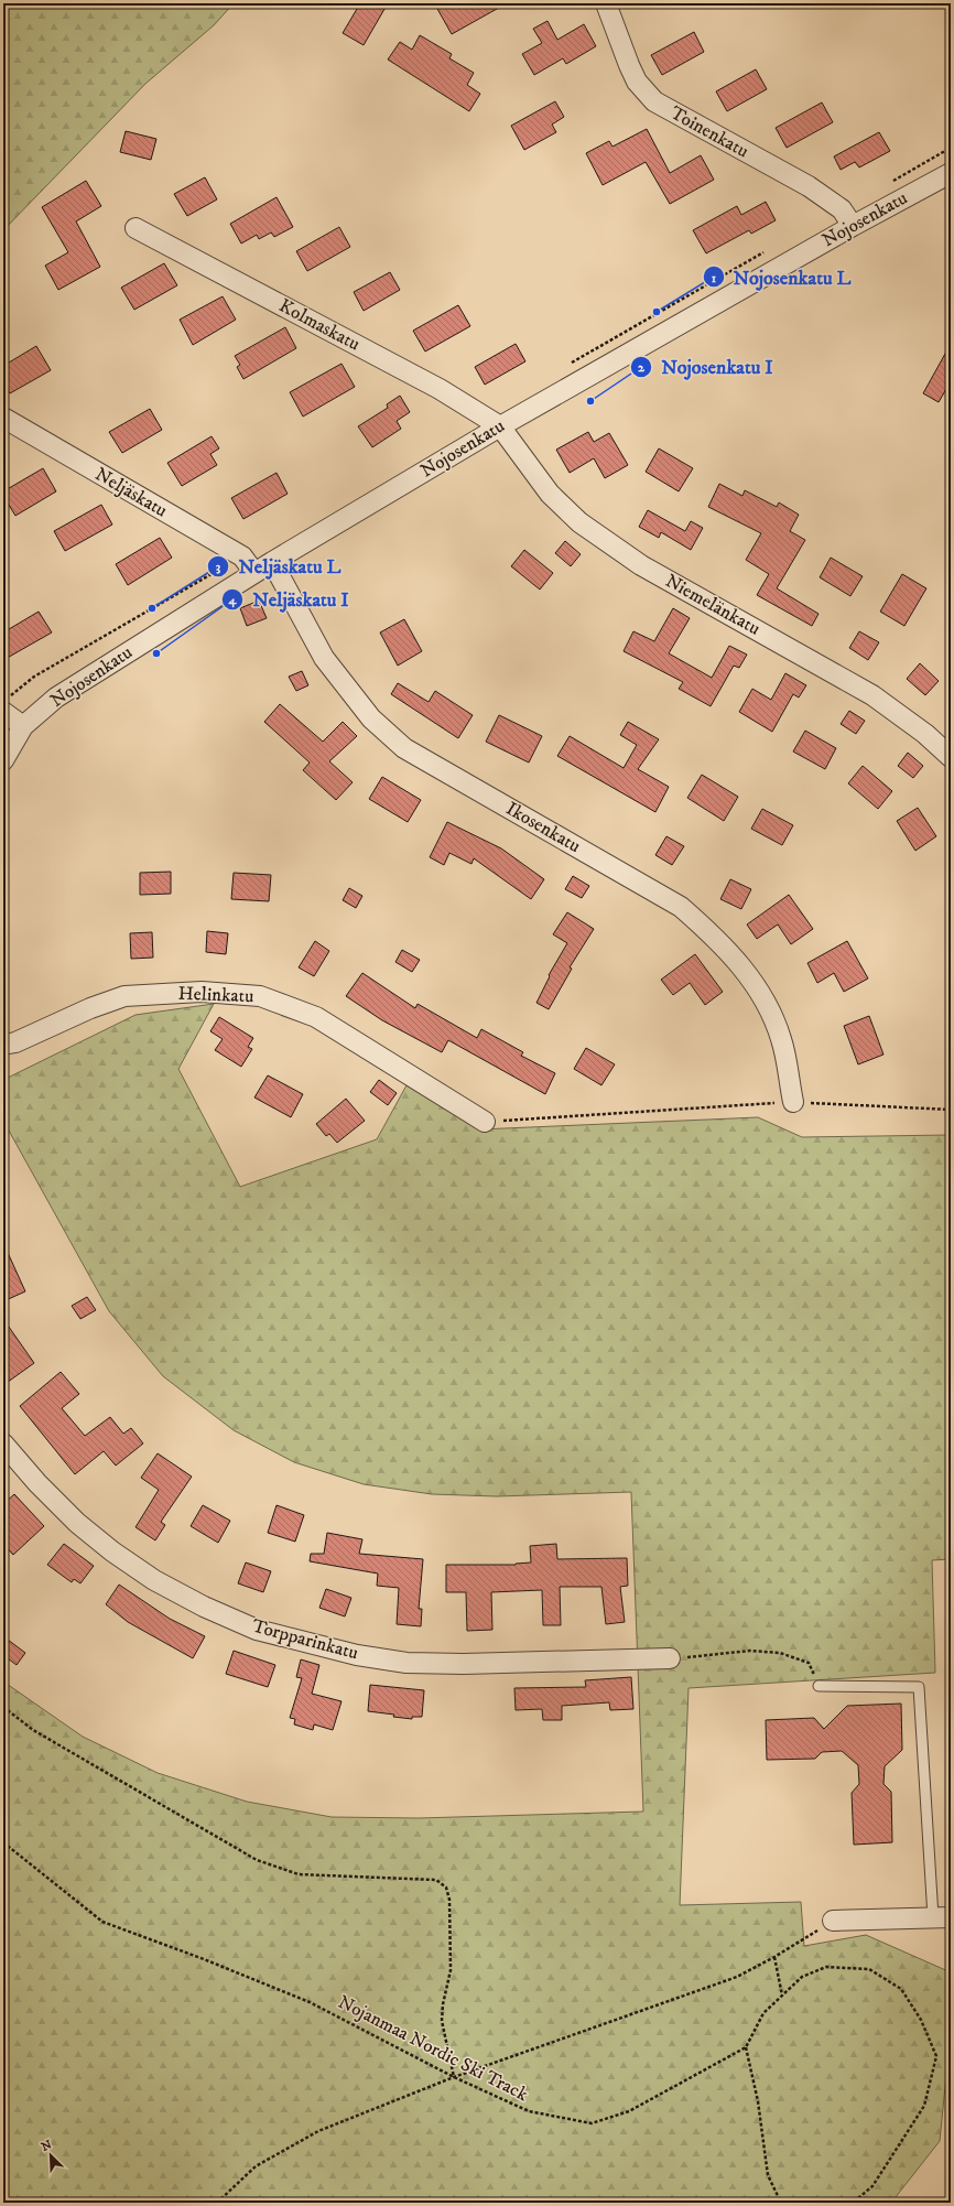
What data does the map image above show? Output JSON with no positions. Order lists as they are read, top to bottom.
{
  "streets": {
    "street": [
      "Toinenkatu",
      "Nojosenkatu",
      "Kolmaskatu",
      "Neljäskatu",
      "Niemelänkatu",
      "Ikosenkatu",
      "Helinkatu",
      "Torpparinkatu"
    ],
    "path": ["Nojanmaa Nordic Ski Track"]
  },
  "crossings": [
    ["Toinenkatu", "Nojosenkatu"],
    ["Nojosenkatu", "Kolmaskatu"],
    ["Nojosenkatu", "Neljäskatu"],
    ["Nojosenkatu", "Niemelänkatu"],
    ["Nojosenkatu", "Ikosenkatu"],
    ["Kolmaskatu", "Niemelänkatu"]
  ],
  "places": [
    "Nojosenkatu L",
    "Nojosenkatu I",
    "Neljäskatu L",
    "Neljäskatu I"
  ],
  "north": "top left"
}
